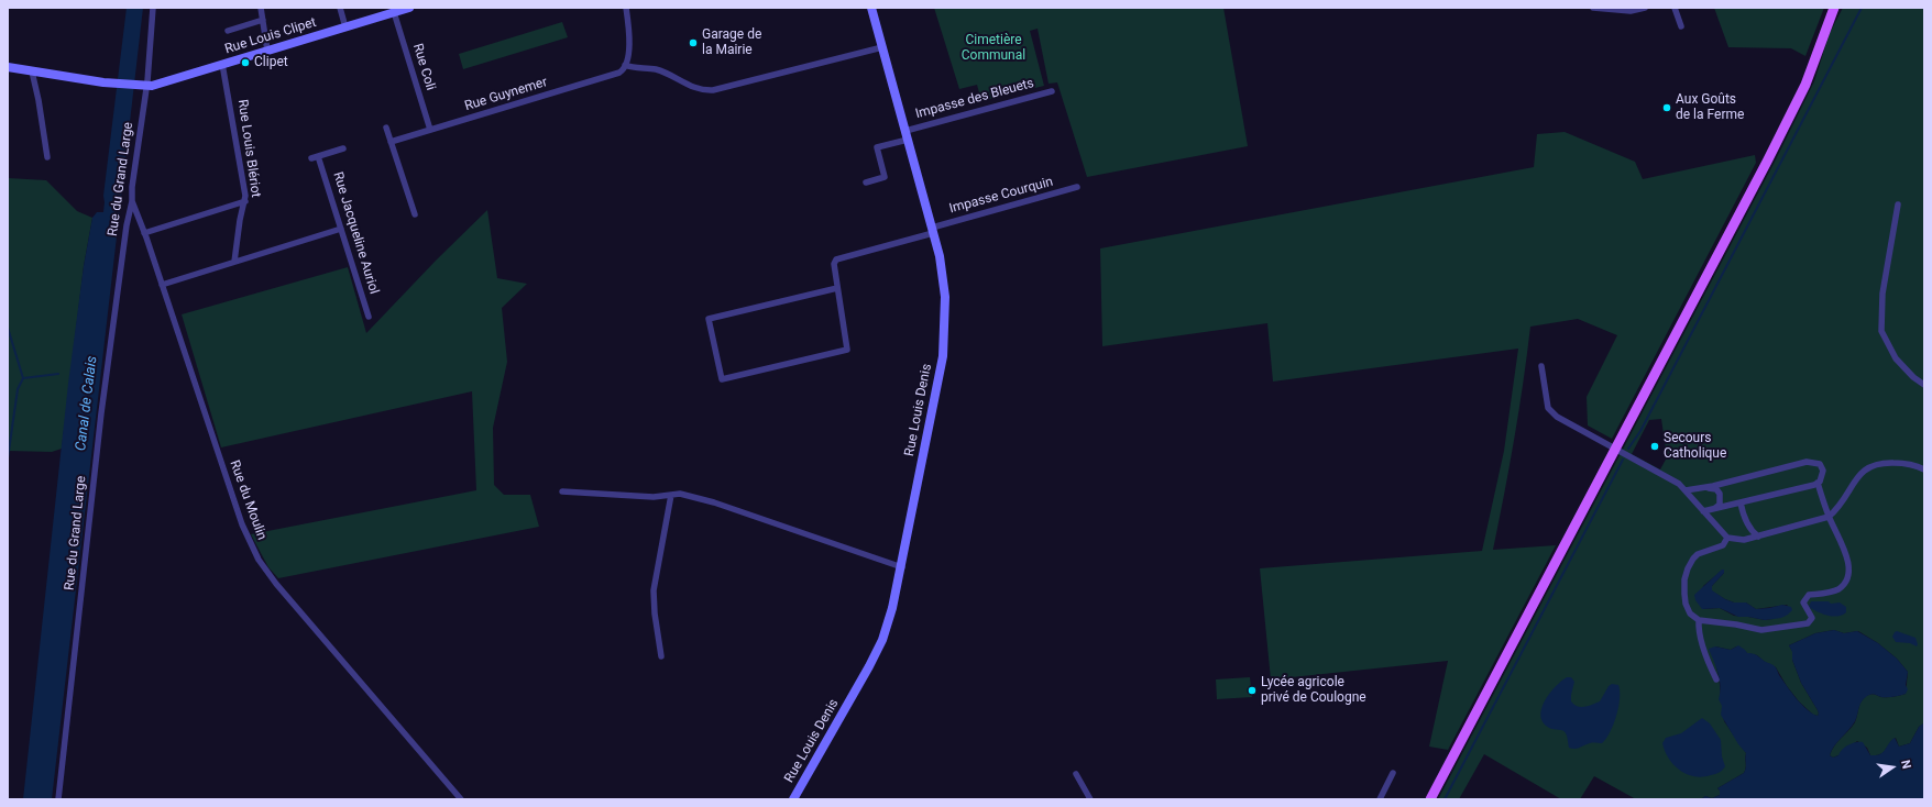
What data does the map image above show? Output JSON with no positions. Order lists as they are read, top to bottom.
{
  "streets": {
    "street": [
      "Rue Louis Clipet",
      "Rue Coli",
      "Rue Guynemer",
      "Impasse des Bleuets",
      "Rue Louis Blériot",
      "Rue du Grand Large",
      "Impasse Courquin",
      "Rue Jacqueline Auriol",
      "Rue Louis Denis",
      "Rue du Moulin"
    ]
  },
  "crossings": [
    ["Rue Louis Clipet", "Rue Coli"],
    ["Rue Louis Clipet", "Rue Louis Blériot"],
    ["Rue Louis Clipet", "Rue du Grand Large"],
    ["Rue Coli", "Rue Guynemer"],
    ["Impasse des Bleuets", "Rue Louis Denis"],
    ["Rue du Grand Large", "Rue du Moulin"],
    ["Impasse Courquin", "Rue Louis Denis"]
  ],
  "water": ["Canal de Calais"],
  "parks": ["Cimetière Communal"],
  "places": [
    "Garage de la Mairie",
    "Clipet",
    "Aux Goûts de la Ferme",
    "Secours Catholique",
    "Lycée agricole privé de Coulogne"
  ],
  "north": "right"
}
